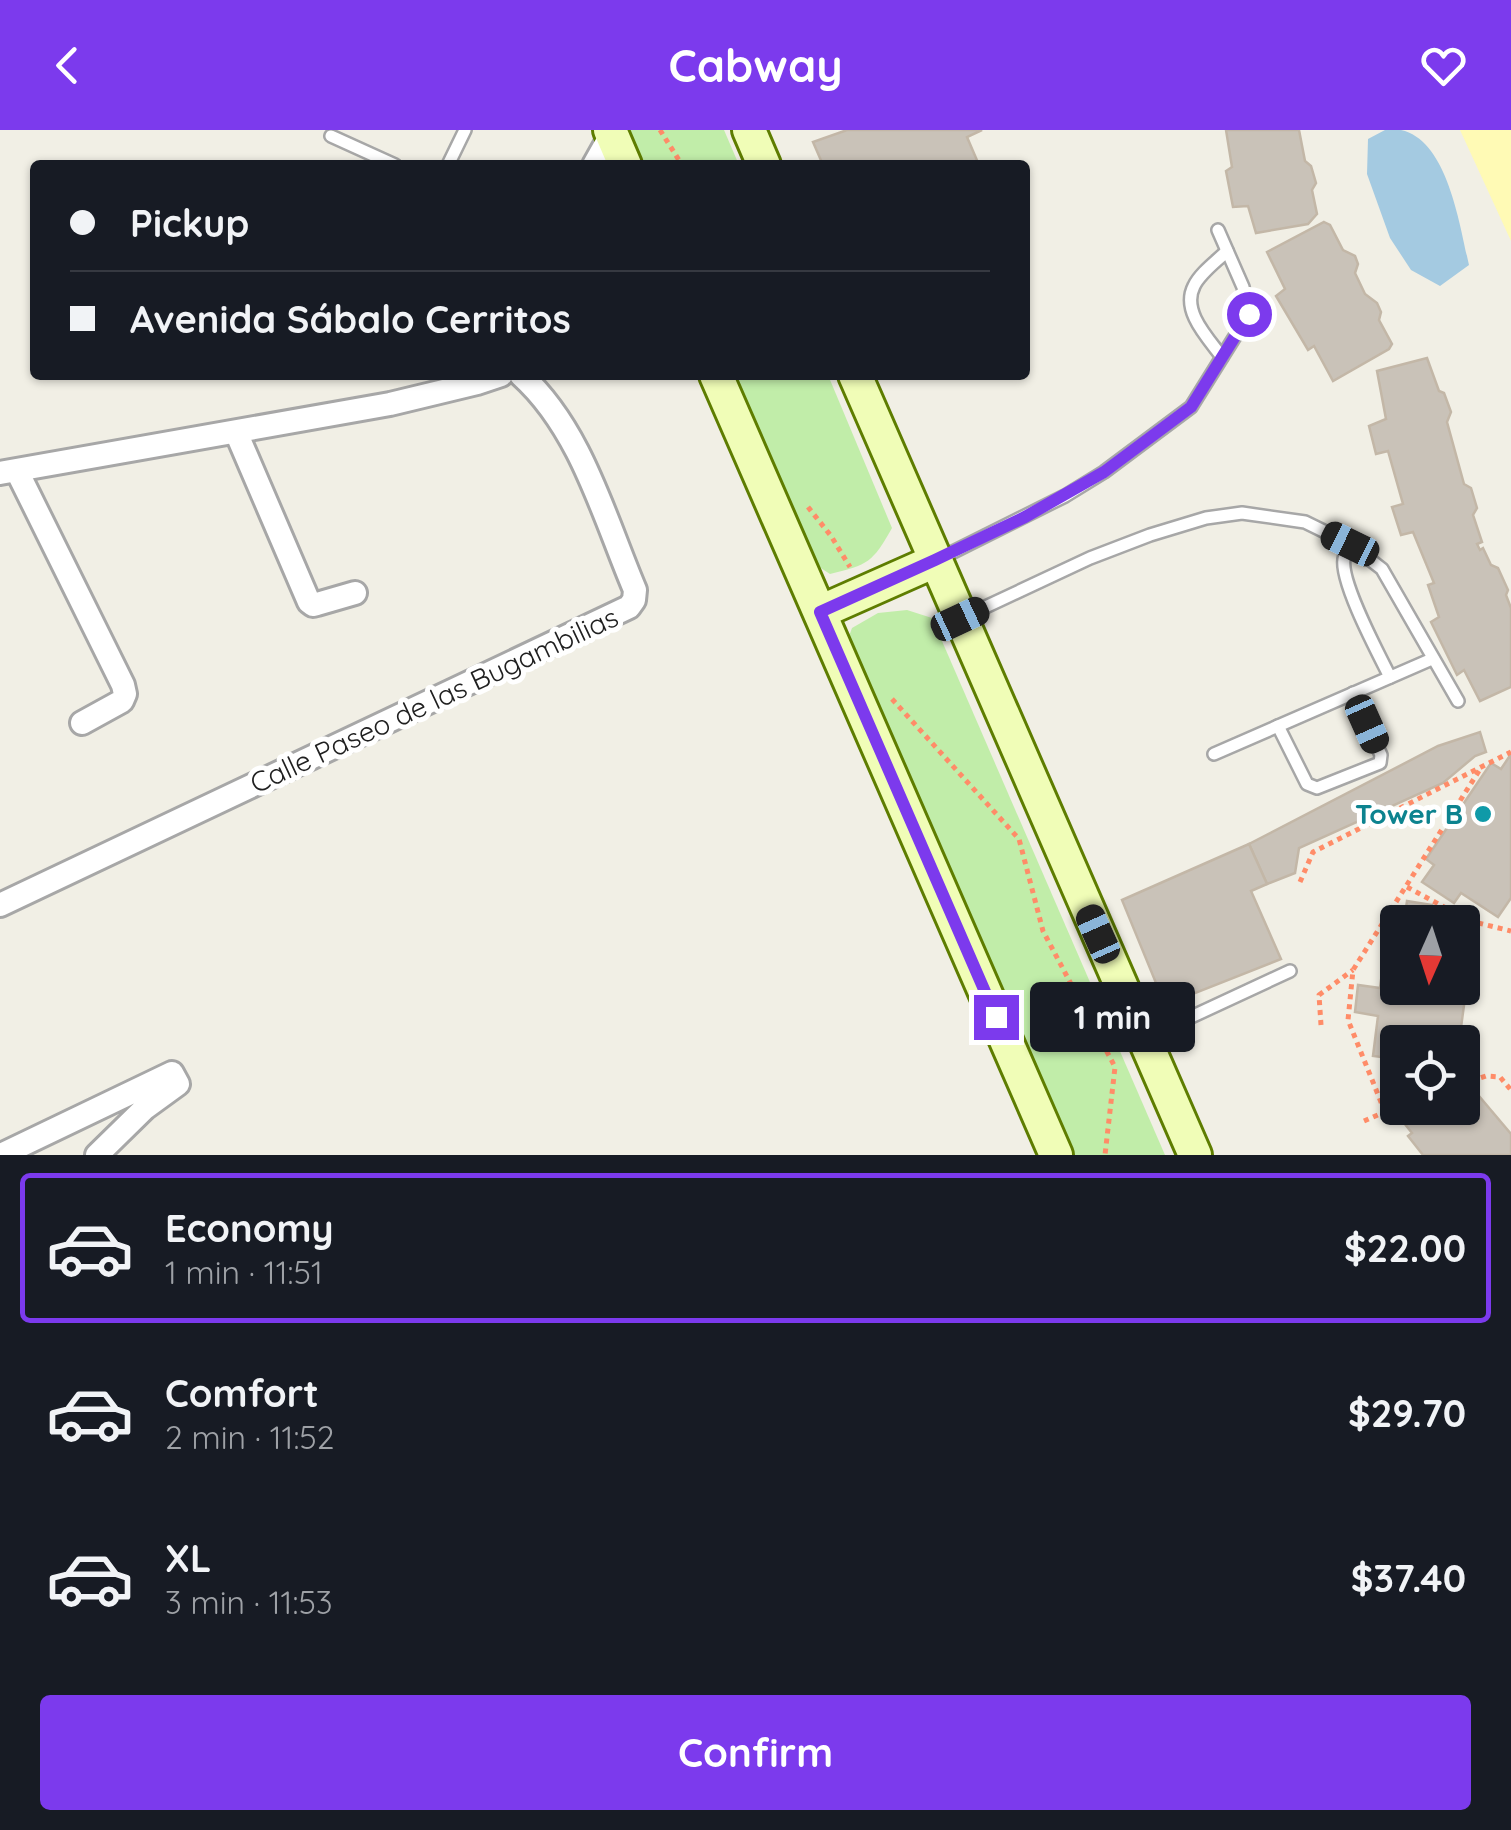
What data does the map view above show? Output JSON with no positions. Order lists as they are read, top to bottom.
{
  "streets": {
    "street": ["Calle Paseo de las Bugambilias"]
  },
  "places": ["Tower B"],
  "north": "bottom",
  "page": {
    "header": "Cabway",
    "banner": ["Pickup", "Avenida Sábalo Cerritos"],
    "bubble": "1 min",
    "list": [
      {
        "name": "Economy",
        "note": "1 min · 11:51",
        "value": "$22.00"
      },
      {
        "name": "Comfort",
        "note": "2 min · 11:52",
        "value": "$29.70"
      },
      {
        "name": "XL",
        "note": "3 min · 11:53",
        "value": "$37.40"
      }
    ],
    "buttons": "Confirm"
  }
}
